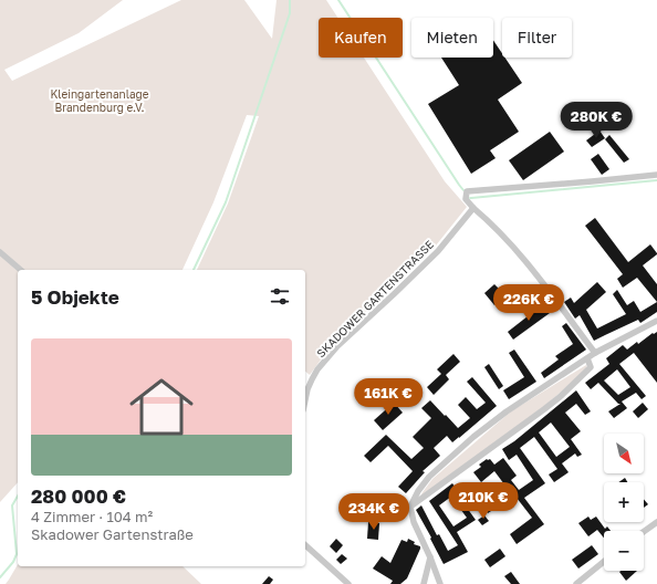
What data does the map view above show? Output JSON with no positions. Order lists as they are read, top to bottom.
{
  "streets": {
    "street": ["SKADOWER GARTENSTRASSE"]
  },
  "parks": ["Kleingartenanlage Brandenburg e.V."],
  "north": "bottom right",
  "page": {
    "chip": ["Kaufen", "Mieten", "Filter"],
    "price": [
      "280K €",
      "226K €",
      "161K €",
      "210K €",
      "234K €"
    ],
    "heading": "5 Objekte",
    "list": [
      {
        "name": "280 000 €",
        "note": "4 Zimmer · 104 m² · Skadower Gartenstraße"
      }
    ],
    "map_buttons": ["+", "−"]
  }
}
